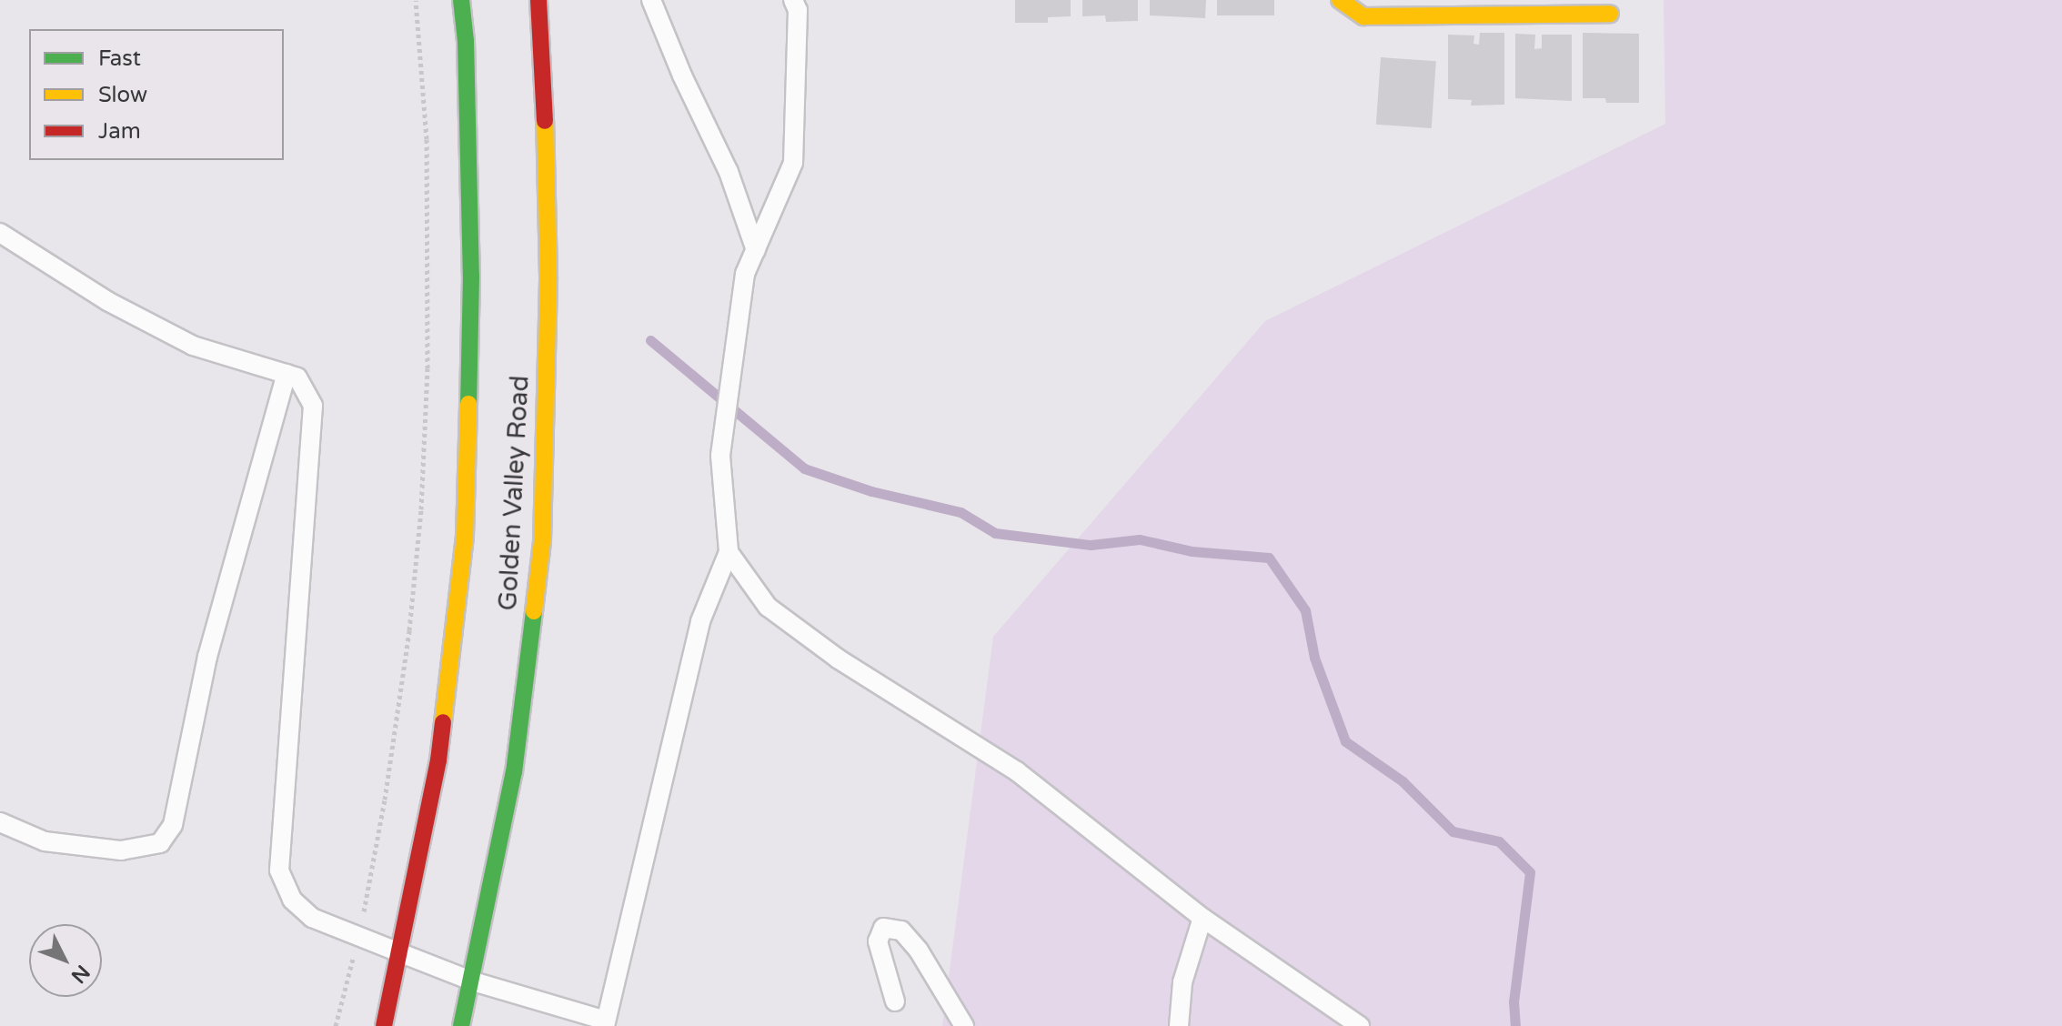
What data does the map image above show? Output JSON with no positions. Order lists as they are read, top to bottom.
{
  "streets": {
    "main road": ["Golden Valley Road"]
  },
  "legend": ["Fast", "Slow", "Jam"],
  "north": "bottom right"
}
